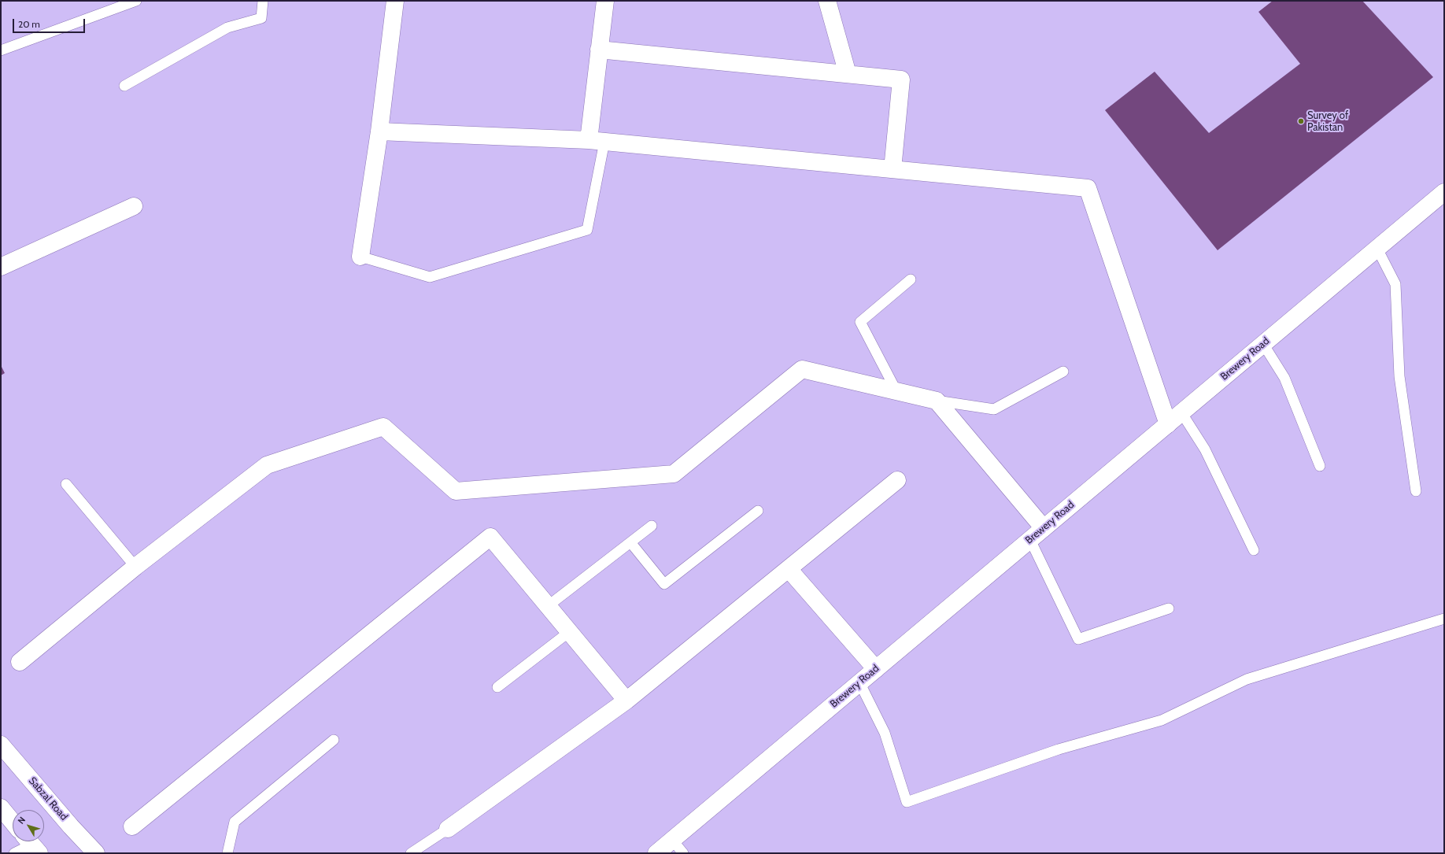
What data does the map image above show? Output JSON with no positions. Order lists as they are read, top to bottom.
{
  "streets": {
    "street": ["Brewery Road", "Sabzal Road"]
  },
  "places": ["Survey of Pakistan"],
  "scale_bar": "20 m",
  "north": "top left"
}
